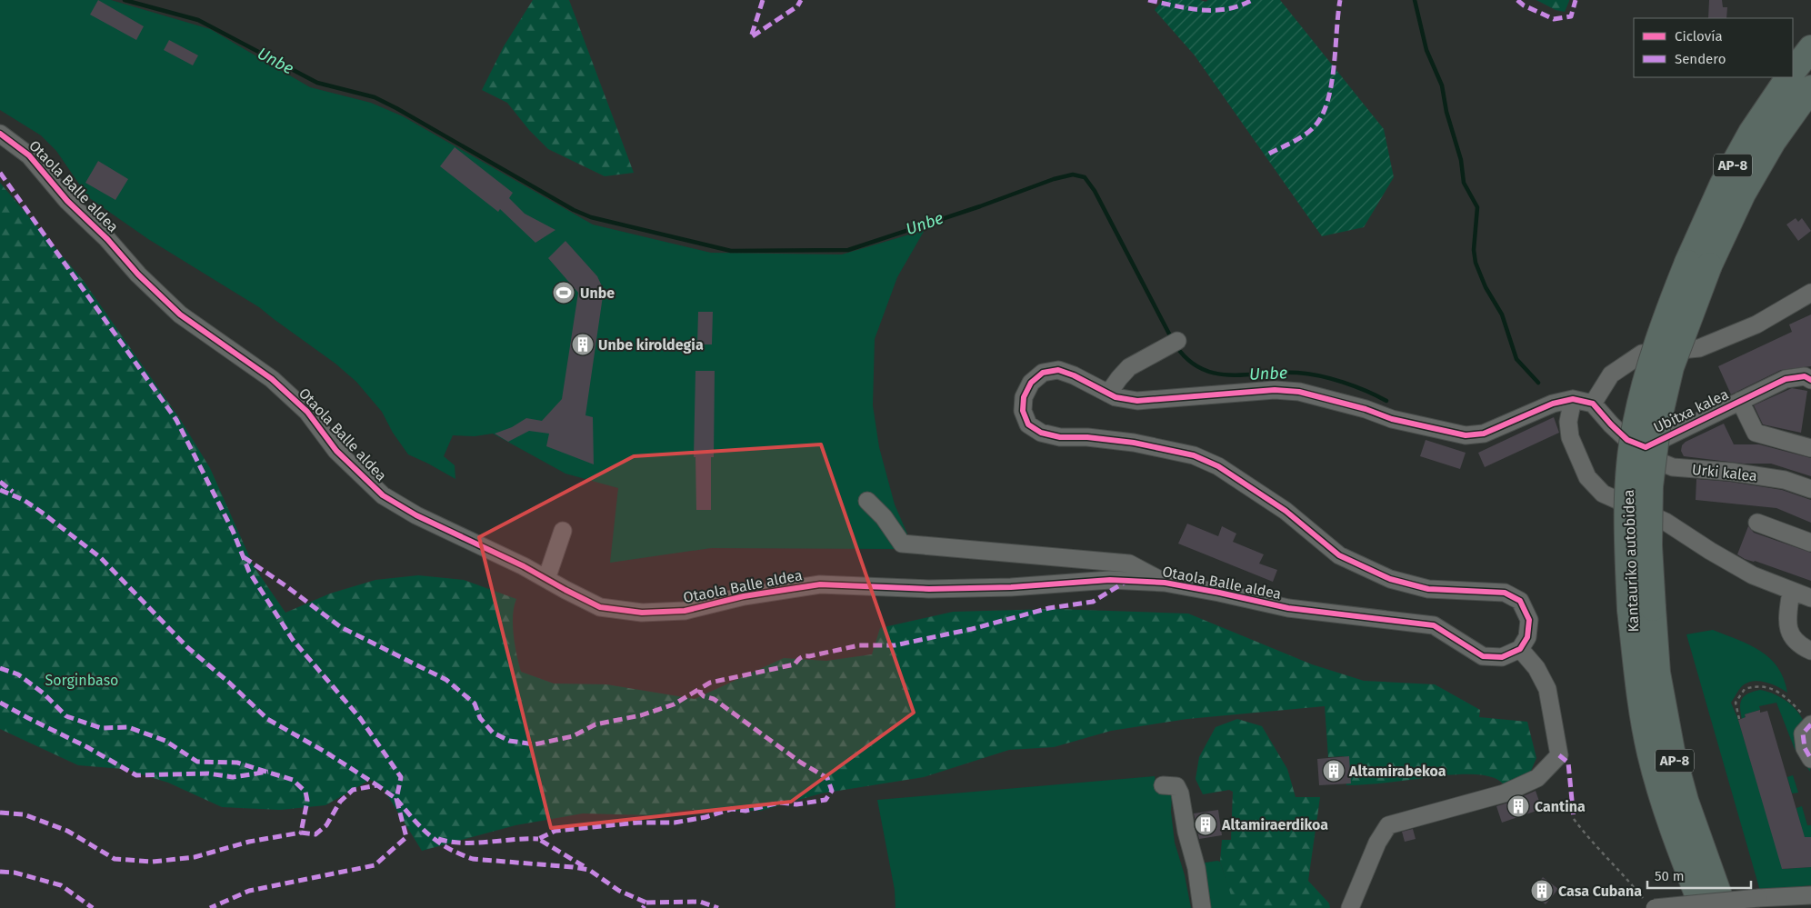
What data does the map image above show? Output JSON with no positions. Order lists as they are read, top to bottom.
{
  "streets": {
    "highway": ["AP-8", "Kantauriko autobidea"],
    "street": ["Otaola Balle aldea", "Ubitxa kalea", "Urki kalea"]
  },
  "crossings": [
    ["Ubitxa kalea", "Urki kalea"]
  ],
  "water": ["Unbe"],
  "parks": ["Sorginbaso"],
  "places": {
    "sports": ["Unbe"],
    "building": [
      "Unbe kiroldegia",
      "Altamirabekoa",
      "Cantina",
      "Altamiraerdikoa",
      "Casa Cubana"
    ]
  },
  "legend": ["Ciclovía", "Sendero"],
  "scale_bar": "50 m"
}
